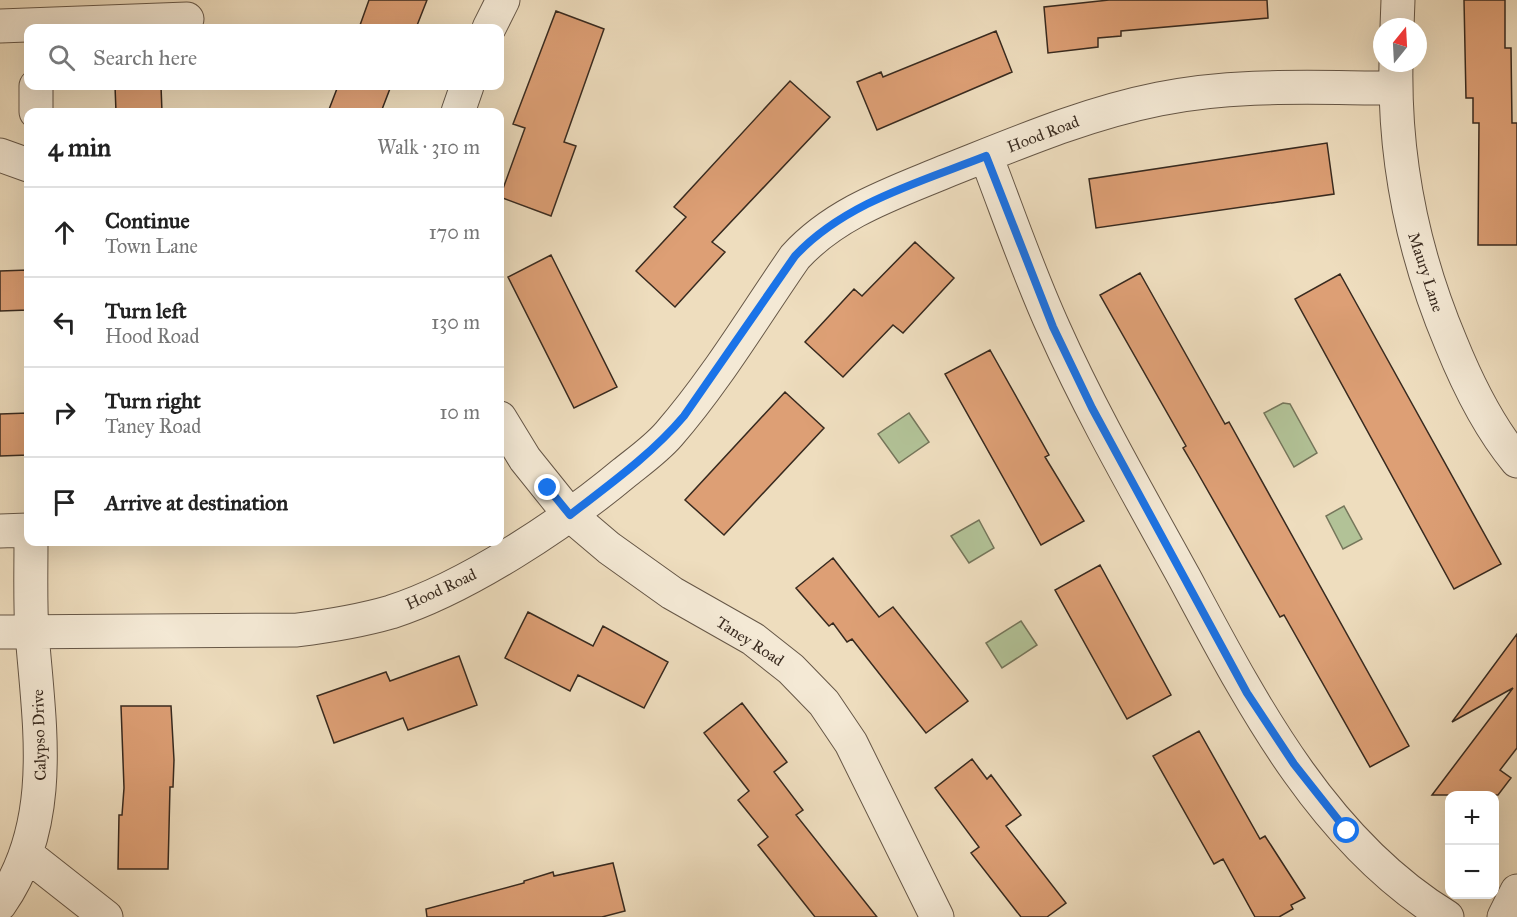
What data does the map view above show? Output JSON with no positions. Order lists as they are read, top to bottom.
{
  "streets": {
    "street": [
      "Hood Road",
      "Maury Lane",
      "Taney Road",
      "Calypso Drive"
    ]
  },
  "crossings": [
    ["Hood Road", "Maury Lane"],
    ["Hood Road", "Taney Road"],
    ["Hood Road", "Calypso Drive"]
  ],
  "north": "top",
  "page": {
    "search": "Search here",
    "heading": ["4 min", "Walk · 310 m"],
    "list": [
      ["Continue", "Town Lane", "170 m"],
      ["Turn left", "Hood Road", "130 m"],
      ["Turn right", "Taney Road", "10 m"],
      "Arrive at destination"
    ],
    "map_buttons": ["+", "−"]
  }
}
